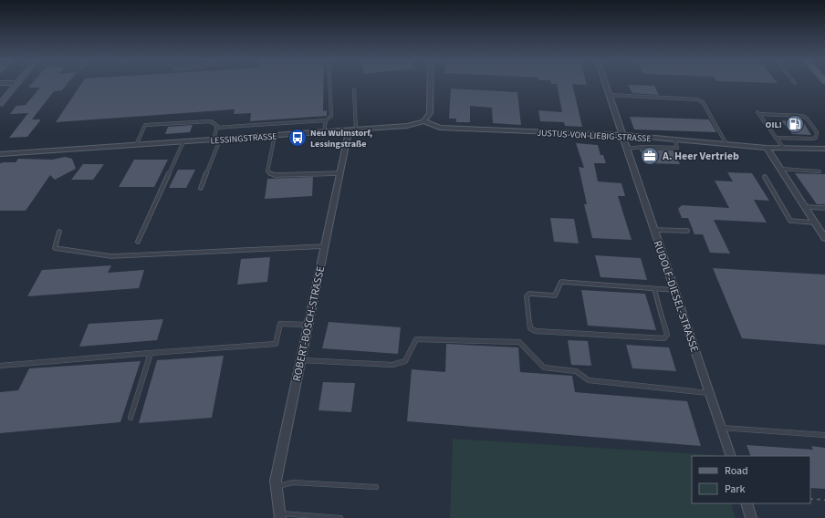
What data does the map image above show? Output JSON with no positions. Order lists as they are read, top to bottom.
{
  "streets": {
    "street": [
      "JUSTUS-VON-LIEBIG-STRASSE",
      "LESSINGSTRASSE",
      "RUDOLF-DIESEL-STRASSE",
      "ROBERT-BOSCH-STRASSE"
    ]
  },
  "crossings": [
    ["JUSTUS-VON-LIEBIG-STRASSE", "LESSINGSTRASSE"],
    ["JUSTUS-VON-LIEBIG-STRASSE", "RUDOLF-DIESEL-STRASSE"],
    ["LESSINGSTRASSE", "ROBERT-BOSCH-STRASSE"]
  ],
  "places": {
    "fuel station": ["OIL!"],
    "bus stop": ["Neu Wulmstorf, Lessingstraße"],
    "office": ["A. Heer Vertrieb"]
  },
  "legend": ["Road", "Park"]
}
